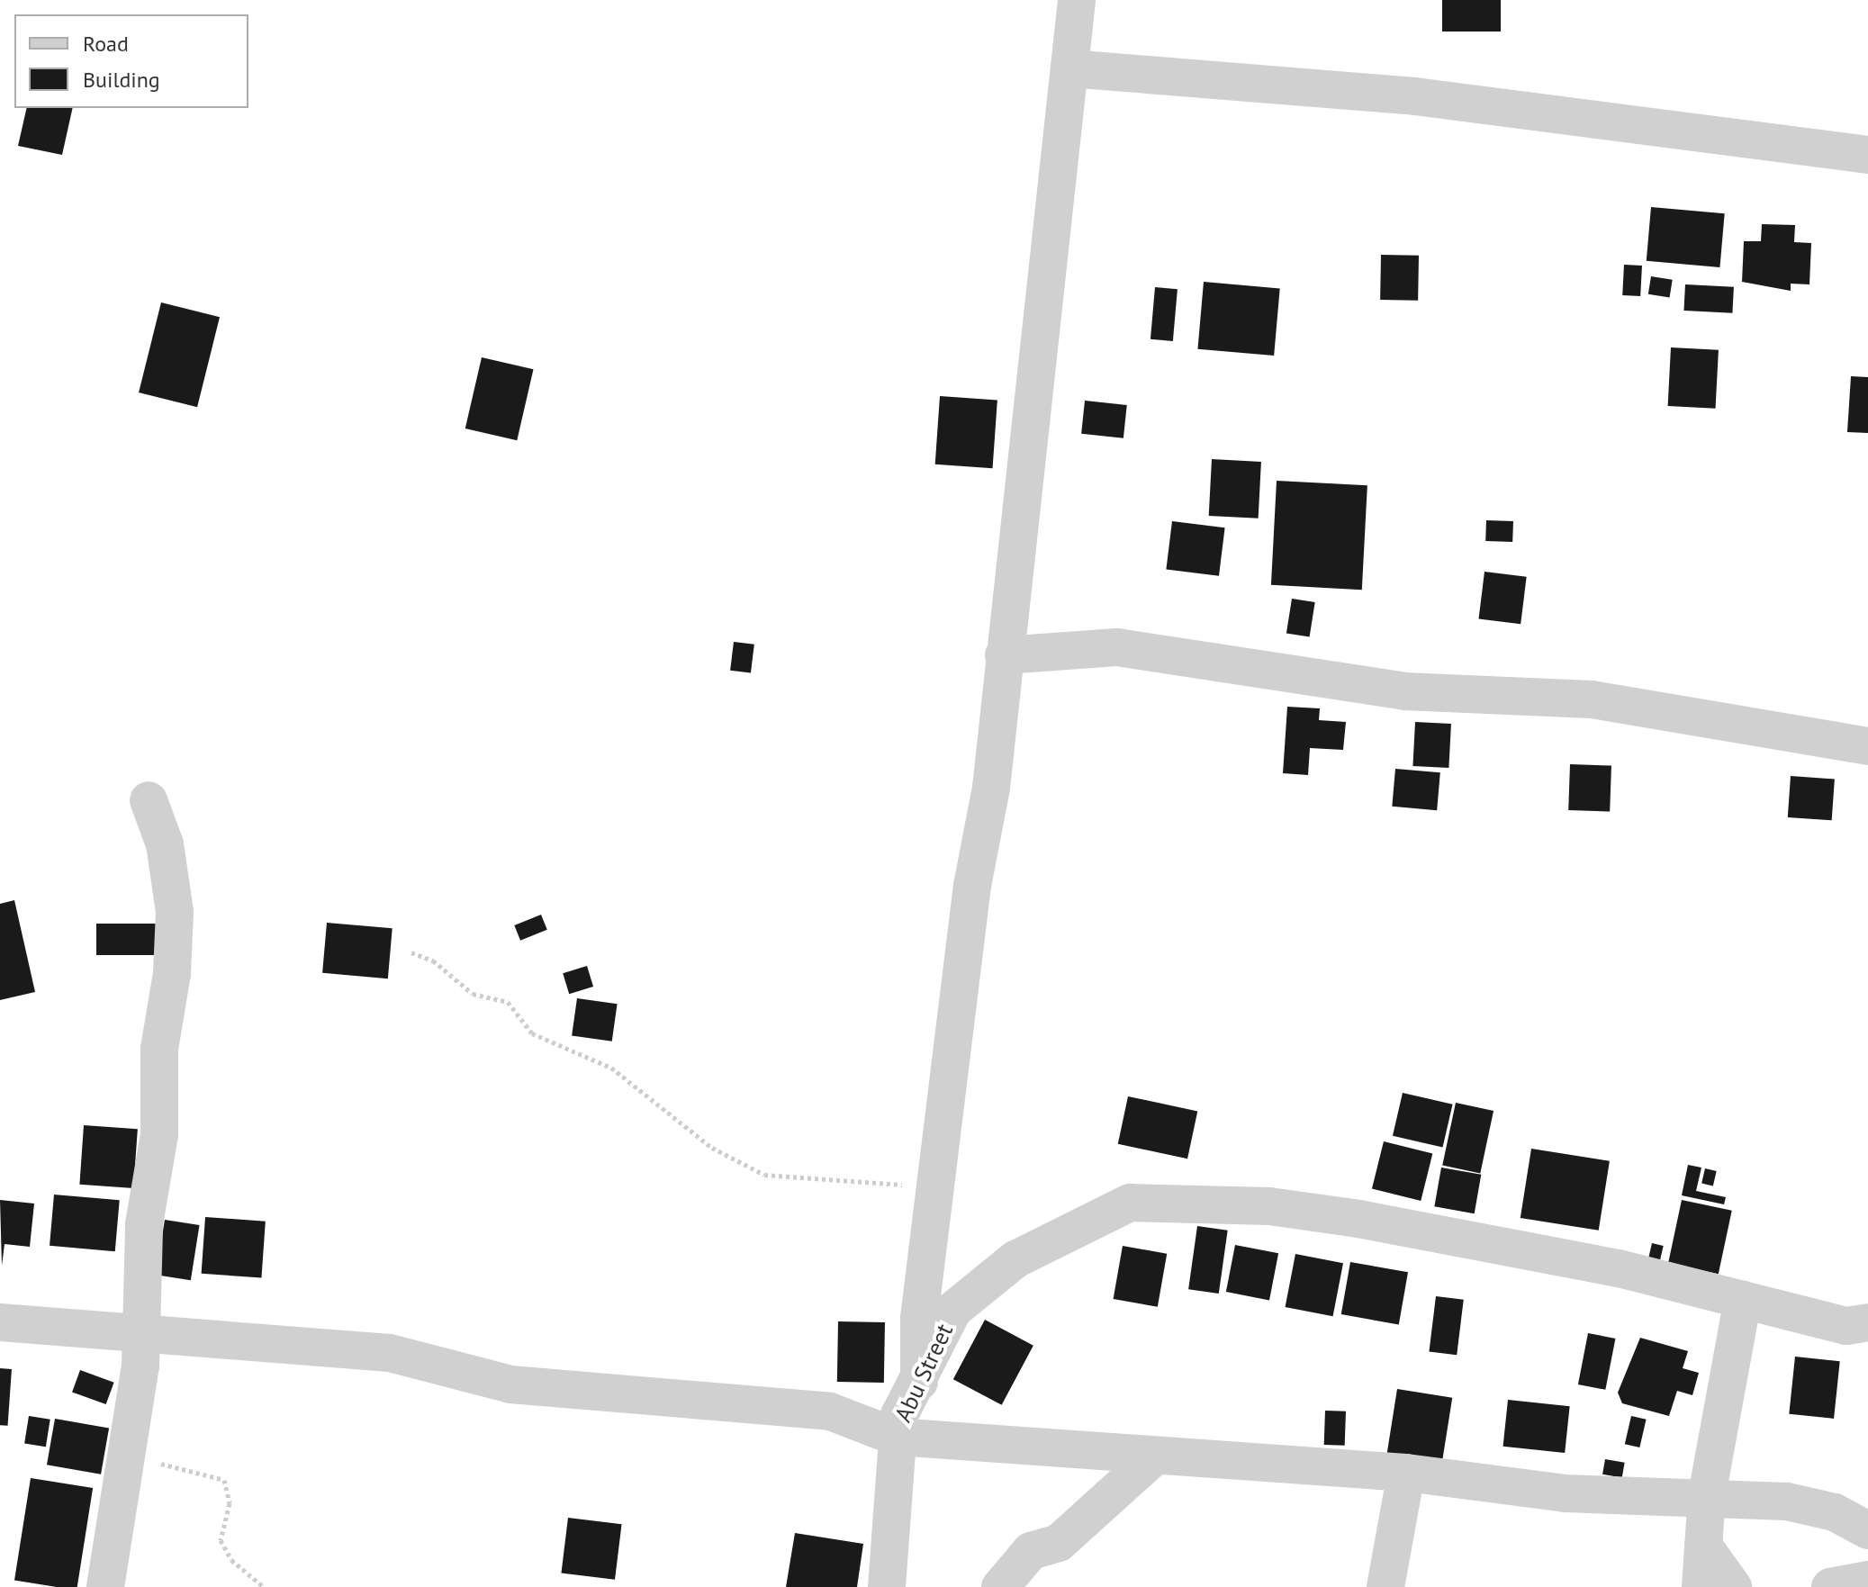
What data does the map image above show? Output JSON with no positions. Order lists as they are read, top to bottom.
{
  "streets": {
    "street": ["Abu Street"]
  },
  "legend": ["Road", "Building"]
}
